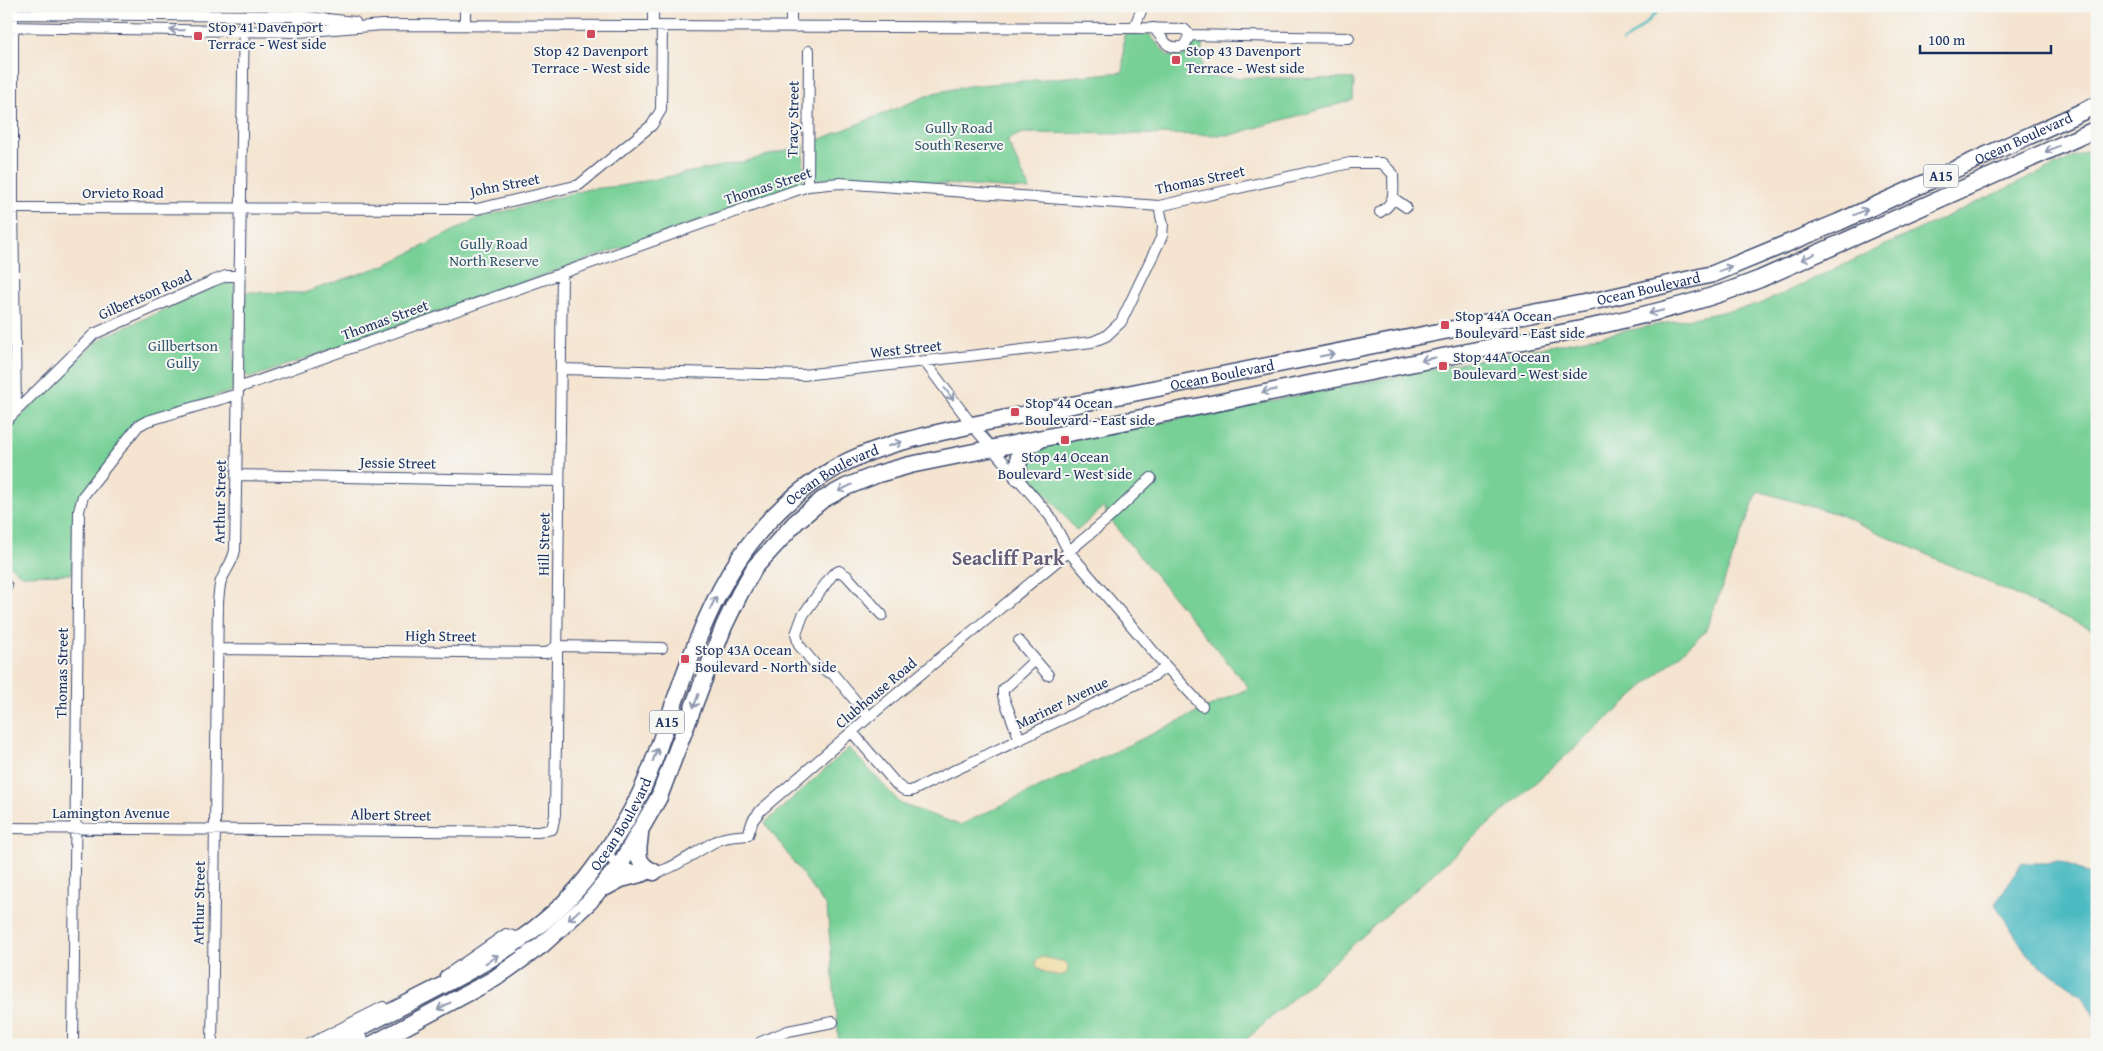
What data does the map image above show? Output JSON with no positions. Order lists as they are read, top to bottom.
{
  "streets": {
    "main road": ["Ocean Boulevard", "A15"],
    "street": [
      "Tracy Street",
      "Thomas Street",
      "John Street",
      "Orvieto Road",
      "Gilbertson Road",
      "West Street",
      "Jessie Street",
      "Arthur Street",
      "Hill Street",
      "High Street",
      "Clubhouse Road",
      "Mariner Avenue",
      "Lamington Avenue",
      "Albert Street"
    ]
  },
  "crossings": [
    ["Tracy Street", "Thomas Street"],
    ["Thomas Street", "West Street"],
    ["Thomas Street", "Arthur Street"],
    ["Thomas Street", "Hill Street"],
    ["Thomas Street", "Lamington Avenue"],
    ["John Street", "Orvieto Road"],
    ["John Street", "Arthur Street"],
    ["Orvieto Road", "Arthur Street"],
    ["Gilbertson Road", "Arthur Street"],
    ["West Street", "Hill Street"],
    ["Jessie Street", "Arthur Street"],
    ["Jessie Street", "Hill Street"],
    ["Arthur Street", "High Street"],
    ["Arthur Street", "Lamington Avenue"],
    ["Arthur Street", "Albert Street"],
    ["Hill Street", "High Street"],
    ["Hill Street", "Albert Street"],
    ["Clubhouse Road", "Mariner Avenue"],
    ["Lamington Avenue", "Albert Street"]
  ],
  "districts": ["Seacliff Park"],
  "parks": ["Gully Road South Reserve", "Gully Road North Reserve", "Gillbertson Gully"],
  "places": {
    "transit": [
      "Stop 42 Davenport Terrace - West side",
      "Stop 41 Davenport Terrace - West side",
      "Stop 43 Davenport Terrace - West side",
      "Stop 44A Ocean Boulevard - East side",
      "Stop 44A Ocean Boulevard - West side",
      "Stop 44 Ocean Boulevard - East side",
      "Stop 44 Ocean Boulevard - West side",
      "Stop 43A Ocean Boulevard - North side"
    ]
  },
  "scale_bar": "100 m"
}
